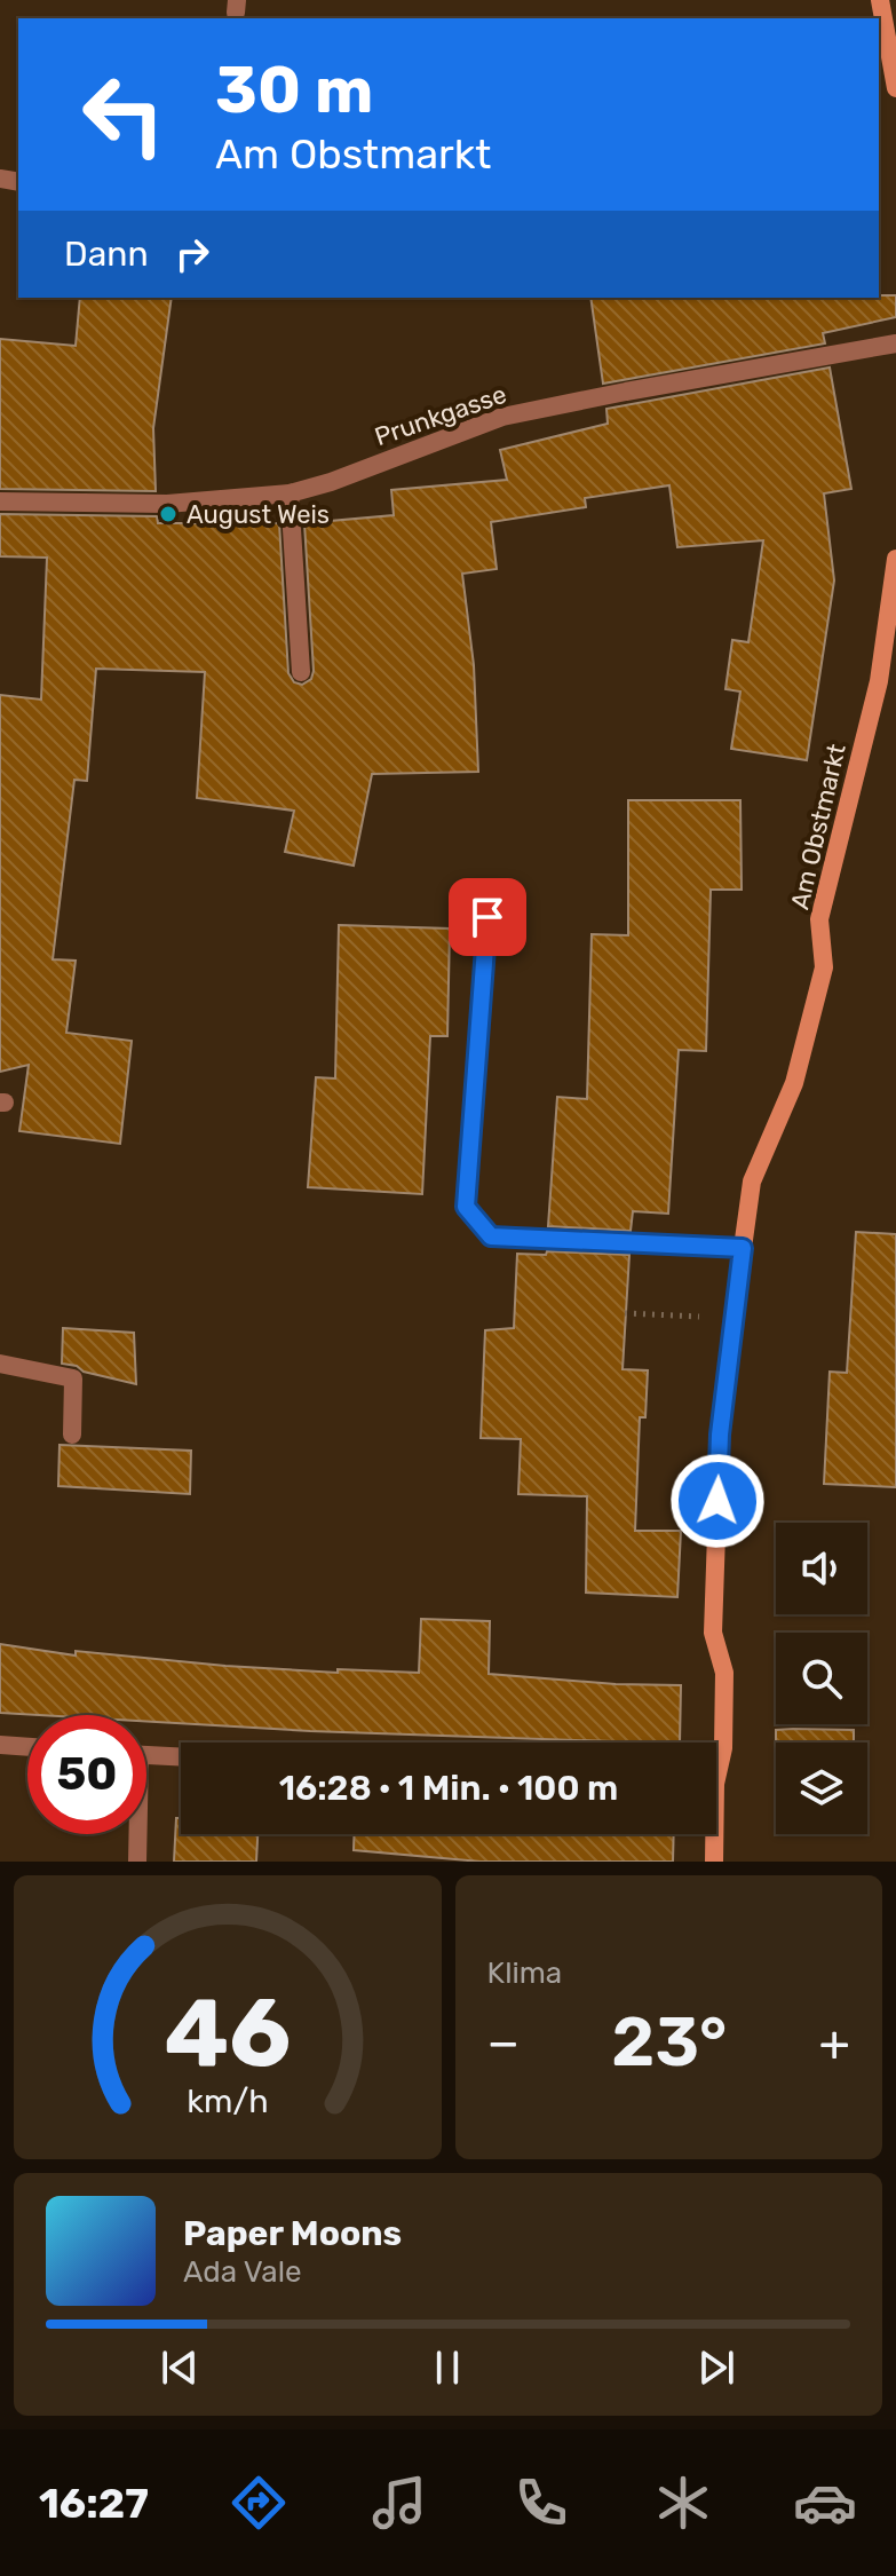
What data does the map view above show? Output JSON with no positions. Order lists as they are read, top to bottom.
{
  "streets": {
    "main road": ["Am Obstmarkt"],
    "street": ["Prunkgasse"]
  },
  "places": ["August Weis"],
  "page": {
    "turn": ["30 m", "Am Obstmarkt"],
    "then": "Dann",
    "limit": "50",
    "trip": "16:28 · 1 Min. · 100 m",
    "tile": "Klima",
    "heat": ["−", "23°", "+"],
    "song": ["Paper Moons", "Ada Vale"],
    "tabs": "16:27",
    "gauge": ["46", "km/h"]
  }
}
